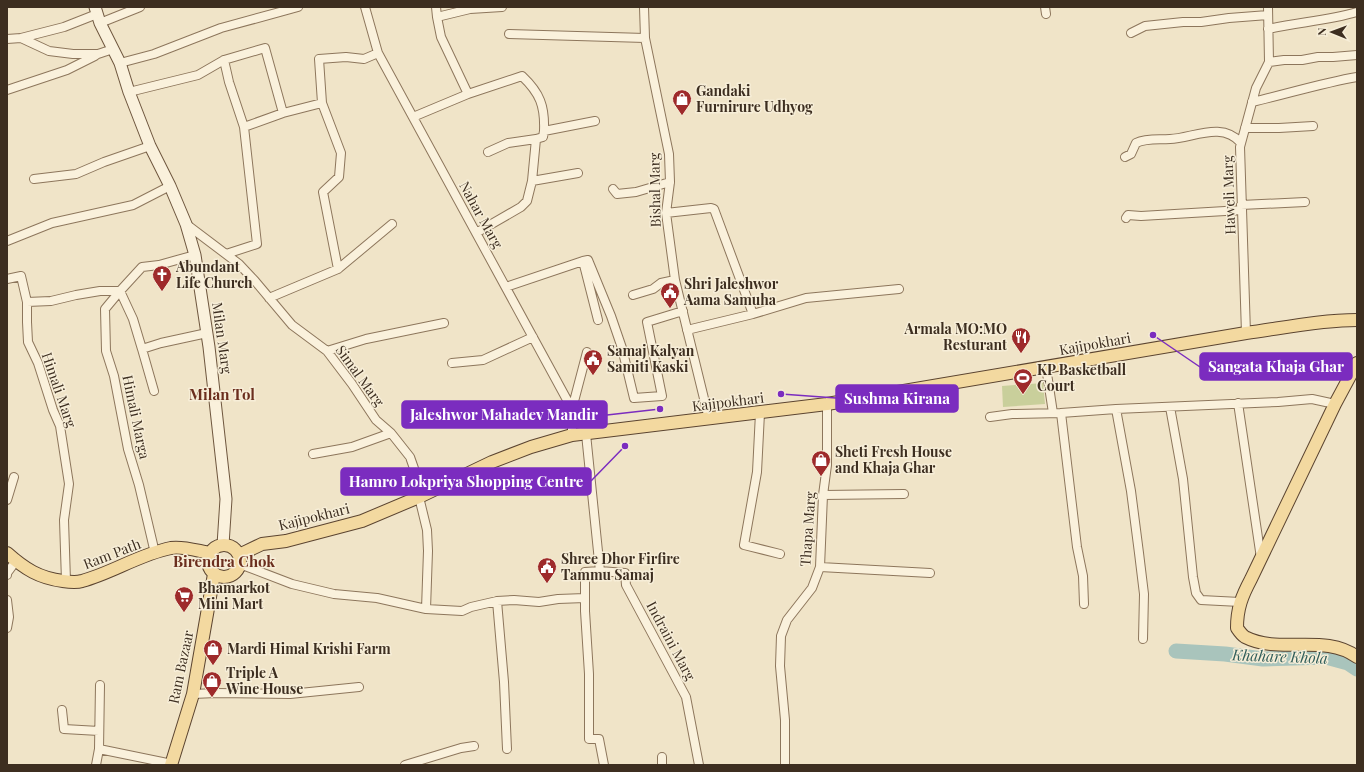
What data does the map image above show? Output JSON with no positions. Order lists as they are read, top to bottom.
{
  "streets": {
    "main road": [
      "Milan Marg",
      "Kajipokhari",
      "Ram Path",
      "Ram Bazaar"
    ],
    "street": [
      "Bishal Marg",
      "Haweli Marg",
      "Nahar Marg",
      "Simal Marg",
      "Himali Marg",
      "Himali Marga",
      "Thapa Marg",
      "Indraini Marg"
    ]
  },
  "crossings": [
    ["Bishal Marg", "Kajipokhari"],
    ["Haweli Marg", "Kajipokhari"],
    ["Nahar Marg", "Kajipokhari"],
    ["Milan Marg", "Kajipokhari"],
    ["Milan Marg", "Simal Marg"],
    ["Milan Marg", "Himali Marga"],
    ["Milan Marg", "Ram Path"],
    ["Milan Marg", "Ram Bazaar"],
    ["Kajipokhari", "Simal Marg"],
    ["Kajipokhari", "Thapa Marg"],
    ["Kajipokhari", "Ram Path"],
    ["Kajipokhari", "Ram Bazaar"],
    ["Himali Marg", "Ram Path"],
    ["Himali Marga", "Ram Path"],
    ["Ram Path", "Ram Bazaar"]
  ],
  "districts": ["Milan Tol", "Birendra Chok"],
  "water": ["Khahare Khola"],
  "places": {
    "shop": [
      "Gandaki Furnirure Udhyog",
      "Sheti Fresh House and Khaja Ghar",
      "Mardi Himal Krishi Farm",
      "Triple A Wine House"
    ],
    "church": ["Abundant Life Church"],
    "public building": ["Shri Jaleshwor Aama Samuha", "Samaj Kalyan Samiti Kaski", "Shree Dhor Firfire Tammu Samaj"],
    "other": [
      "Sangata Khaja Ghar",
      "Sushma Kirana",
      "Jaleshwor Mahadev Mandir",
      "Hamro Lokpriya Shopping Centre"
    ],
    "restaurant": ["Armala MO:MO Resturant"],
    "sports": ["KP Basketball Court"],
    "supermarket": ["Bhamarkot Mini Mart"]
  },
  "north": "left"
}
